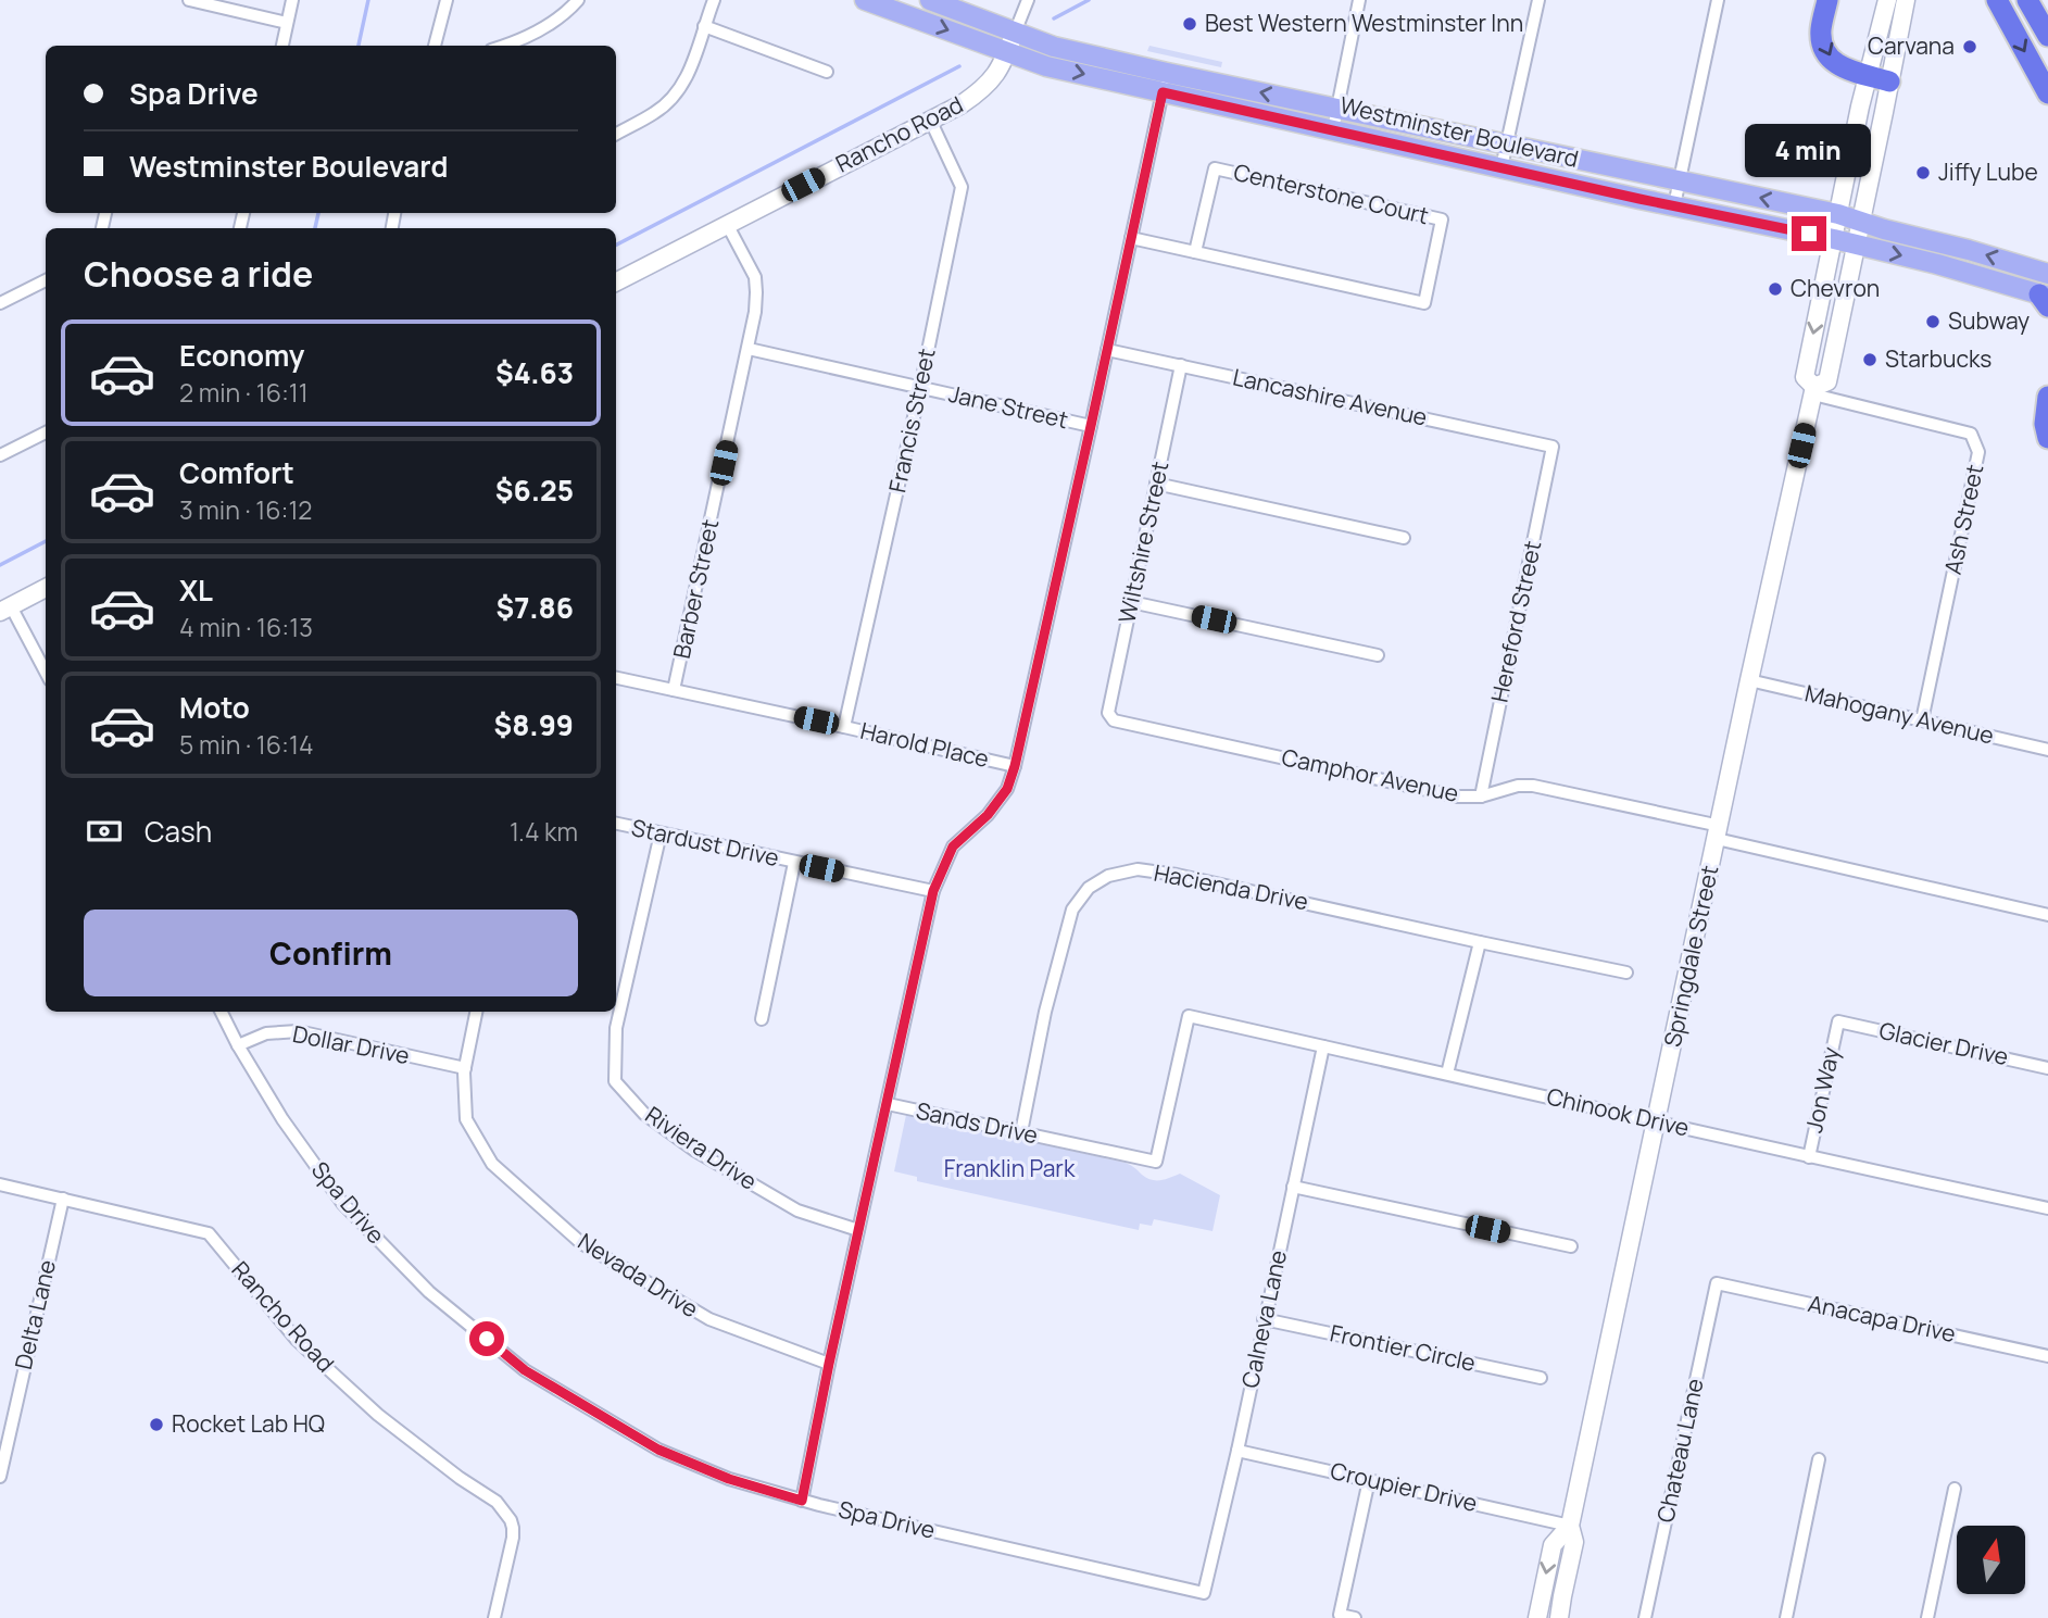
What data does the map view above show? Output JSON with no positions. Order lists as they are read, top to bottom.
{
  "streets": {
    "main road": ["Westminster Boulevard", "Rancho Road", "Springdale Street"],
    "street": [
      "Centerstone Court",
      "Lancashire Avenue",
      "Jane Street",
      "Francis Street",
      "Ash Street",
      "Wiltshire Street",
      "Barber Street",
      "Hereford Street",
      "Mahogany Avenue",
      "Harold Place",
      "Camphor Avenue",
      "Stardust Drive",
      "Hacienda Drive",
      "Glacier Drive",
      "Dollar Drive",
      "Jon Way",
      "Chinook Drive",
      "Sands Drive",
      "Riviera Drive",
      "Spa Drive",
      "Nevada Drive",
      "Delta Lane",
      "Calneva Lane",
      "Anacapa Drive",
      "Frontier Circle",
      "Chateau Lane",
      "Croupier Drive"
    ]
  },
  "crossings": [
    ["Westminster Boulevard", "Rancho Road"],
    ["Westminster Boulevard", "Springdale Street"],
    ["Rancho Road", "Francis Street"],
    ["Rancho Road", "Barber Street"],
    ["Rancho Road", "Delta Lane"],
    ["Lancashire Avenue", "Wiltshire Street"],
    ["Lancashire Avenue", "Hereford Street"],
    ["Jane Street", "Francis Street"],
    ["Jane Street", "Barber Street"],
    ["Francis Street", "Harold Place"],
    ["Ash Street", "Mahogany Avenue"],
    ["Ash Street", "Springdale Street"],
    ["Wiltshire Street", "Camphor Avenue"],
    ["Barber Street", "Harold Place"],
    ["Hereford Street", "Camphor Avenue"],
    ["Mahogany Avenue", "Springdale Street"],
    ["Camphor Avenue", "Springdale Street"],
    ["Stardust Drive", "Riviera Drive"],
    ["Hacienda Drive", "Sands Drive"],
    ["Springdale Street", "Chinook Drive"],
    ["Springdale Street", "Croupier Drive"],
    ["Glacier Drive", "Jon Way"],
    ["Dollar Drive", "Spa Drive"],
    ["Dollar Drive", "Nevada Drive"],
    ["Jon Way", "Chinook Drive"],
    ["Chinook Drive", "Sands Drive"],
    ["Chinook Drive", "Calneva Lane"],
    ["Spa Drive", "Calneva Lane"],
    ["Calneva Lane", "Frontier Circle"],
    ["Calneva Lane", "Croupier Drive"],
    ["Anacapa Drive", "Chateau Lane"]
  ],
  "parks": ["Franklin Park"],
  "places": [
    "Best Western Westminster Inn",
    "Carvana",
    "Jiffy Lube",
    "Chevron",
    "Subway",
    "Starbucks",
    "Rocket Lab HQ"
  ],
  "north": "top",
  "page": {
    "banner": ["Spa Drive", "Westminster Boulevard"],
    "bubble": "4 min",
    "heading": "Choose a ride",
    "list": [
      {
        "name": "Economy",
        "note": "2 min · 16:11",
        "value": "$4.63"
      },
      {
        "name": "Comfort",
        "note": "3 min · 16:12",
        "value": "$6.25"
      },
      {
        "name": "XL",
        "note": "4 min · 16:13",
        "value": "$7.86"
      },
      {
        "name": "Moto",
        "note": "5 min · 16:14",
        "value": "$8.99"
      }
    ],
    "pay": ["Cash", "1.4 km"],
    "buttons": "Confirm"
  }
}
